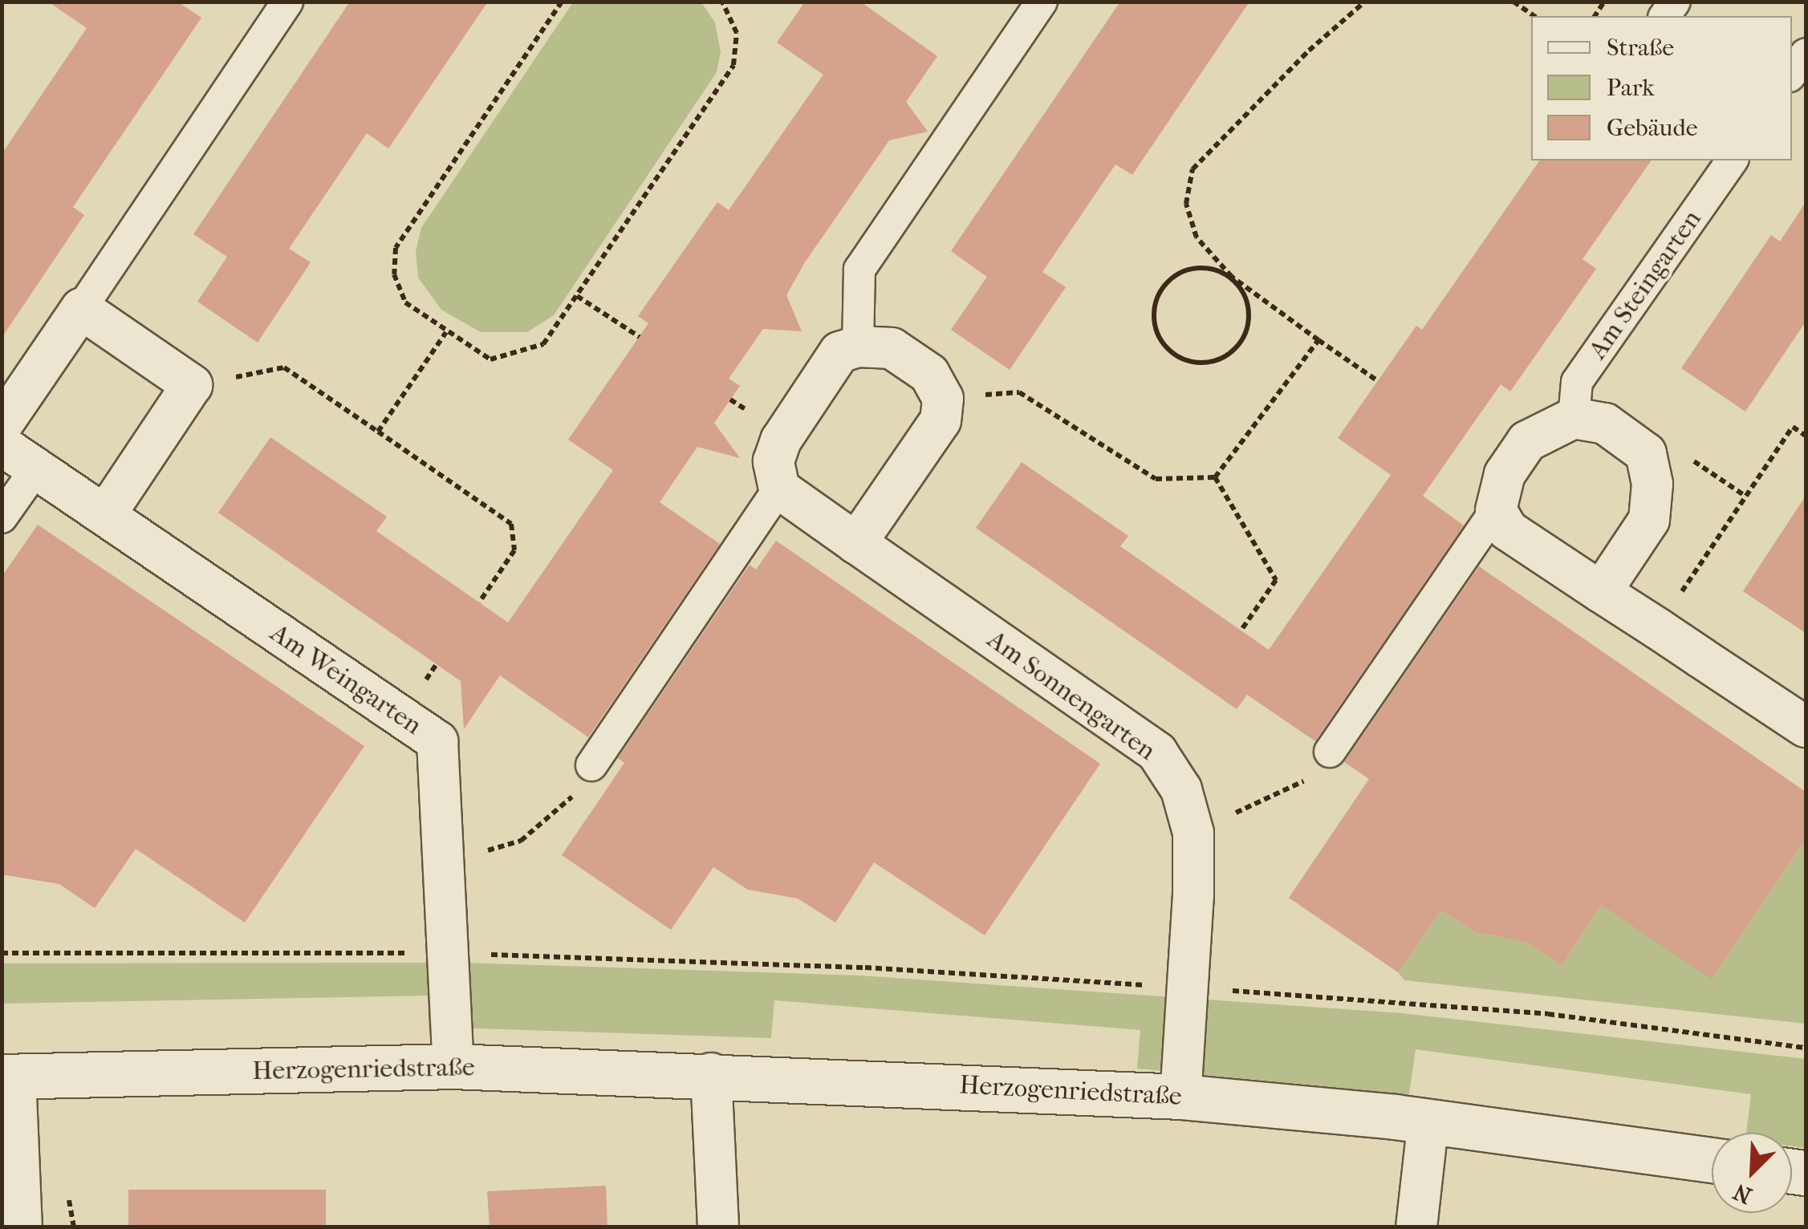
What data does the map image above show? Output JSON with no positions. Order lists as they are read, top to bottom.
{
  "streets": {
    "street": [
      "Am Steingarten",
      "Am Weingarten",
      "Am Sonnengarten",
      "Herzogenriedstraße"
    ]
  },
  "crossings": [
    ["Am Weingarten", "Herzogenriedstraße"],
    ["Am Sonnengarten", "Herzogenriedstraße"]
  ],
  "legend": ["Straße", "Park", "Gebäude"],
  "north": "bottom left"
}
